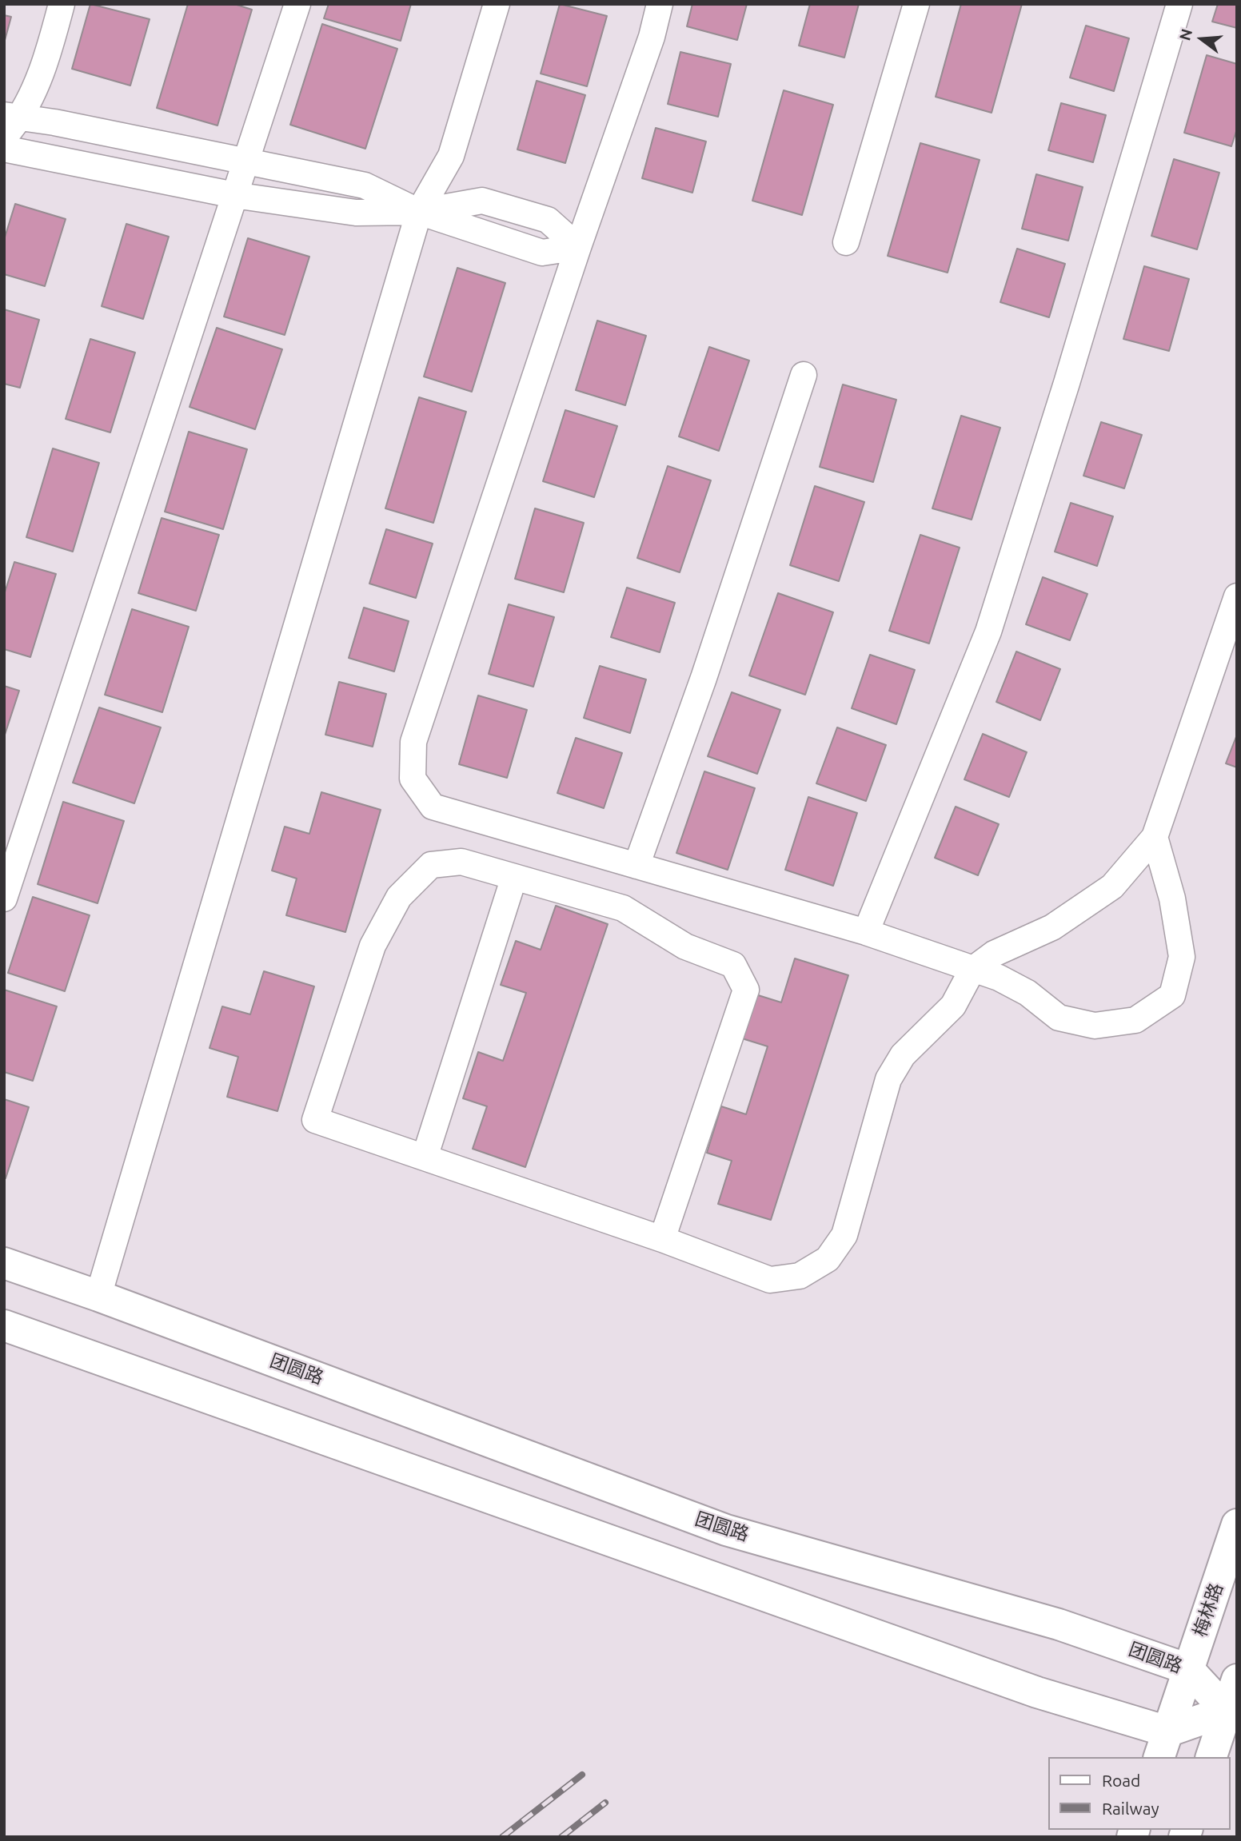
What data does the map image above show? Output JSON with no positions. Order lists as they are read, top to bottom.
{
  "streets": {
    "street": ["团圆路", "梅林路"]
  },
  "crossings": [
    ["团圆路", "梅林路"]
  ],
  "legend": ["Road", "Railway"],
  "north": "left"
}
